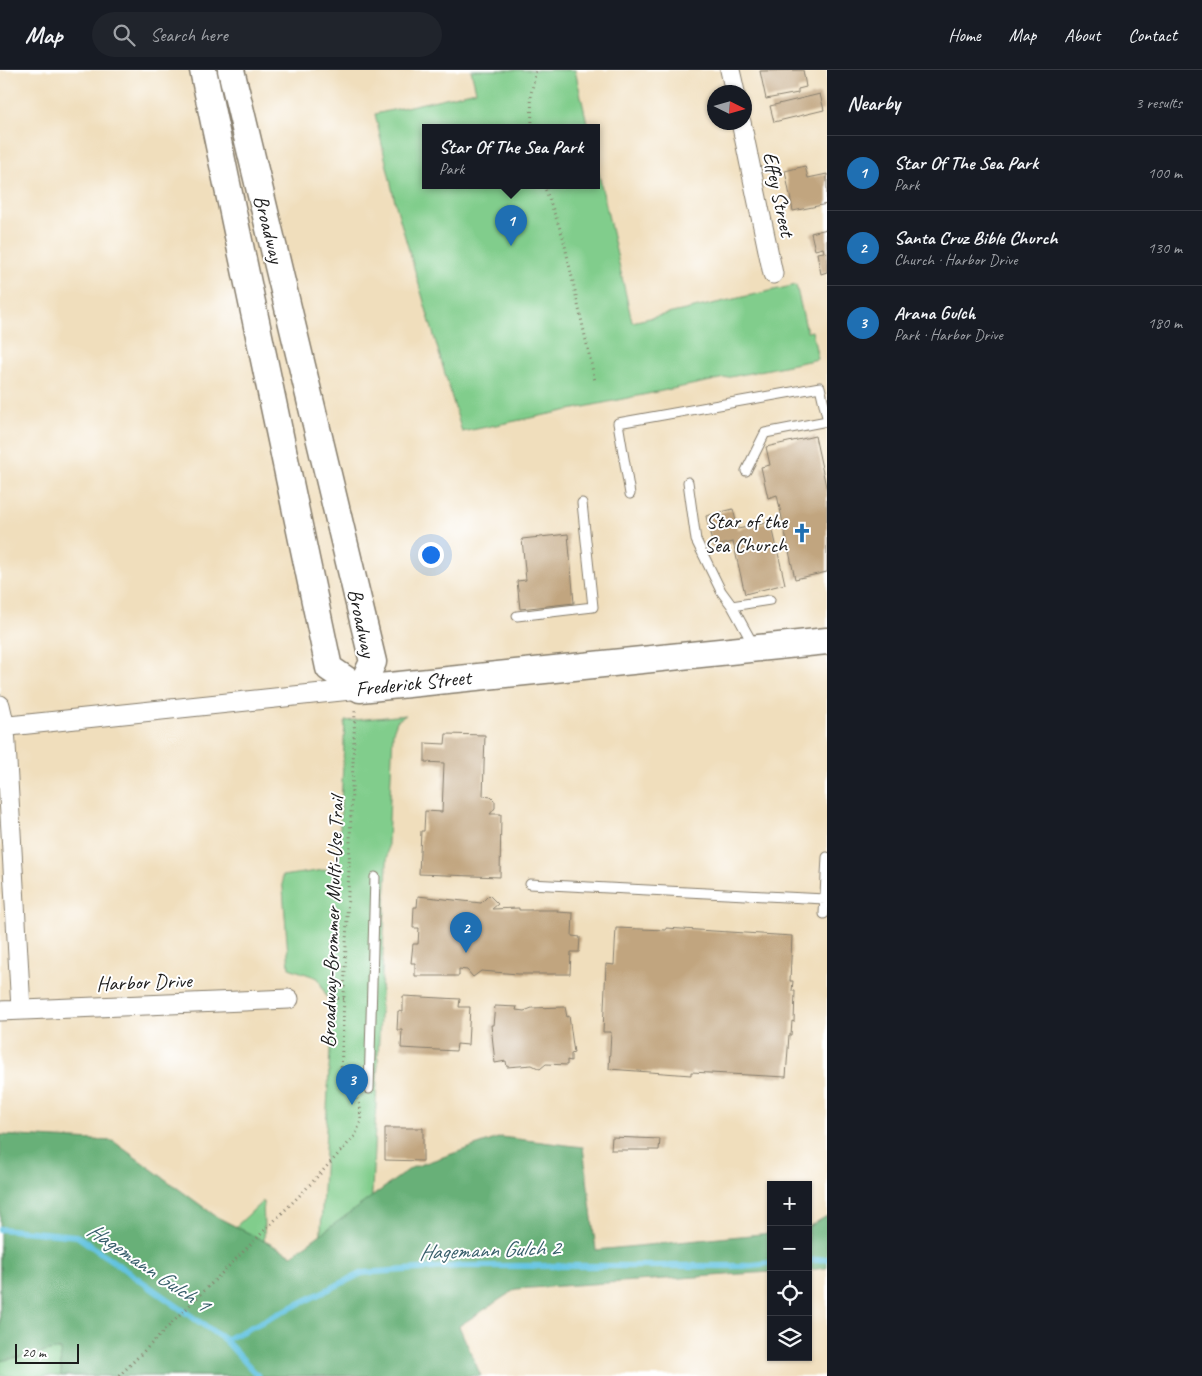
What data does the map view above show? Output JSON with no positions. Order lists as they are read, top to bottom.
{
  "streets": {
    "main road": ["Broadway", "Frederick Street"],
    "street": ["Effey Street", "Harbor Drive"],
    "path": ["Broadway-Brommer Multi-Use Trail"]
  },
  "crossings": [
    ["Broadway", "Frederick Street"],
    ["Broadway", "Broadway-Brommer Multi-Use Trail"],
    ["Frederick Street", "Broadway-Brommer Multi-Use Trail"]
  ],
  "water": ["Hagemann Gulch 2", "Hagemann Gulch 1"],
  "places": {
    "church": ["Star of the Sea Church"]
  },
  "scale_bar": "20 m",
  "north": "right",
  "page": {
    "header": "Map",
    "search": "Search here",
    "nav": [
      "Home",
      "Map",
      "About",
      "Contact"
    ],
    "heading": ["Nearby", "3 results"],
    "popup": ["Star Of The Sea Park", "Park"],
    "list": [
      {
        "mark": "1",
        "name": "Star Of The Sea Park",
        "note": "Park",
        "value": "100 m"
      },
      {
        "mark": "2",
        "name": "Santa Cruz Bible Church",
        "note": "Church · Harbor Drive",
        "value": "130 m"
      },
      {
        "mark": "3",
        "name": "Arana Gulch",
        "note": "Park · Harbor Drive",
        "value": "180 m"
      }
    ],
    "pins": ["1", "2", "3"],
    "map_buttons": ["+", "−"],
    "scale": "20 m"
  }
}
